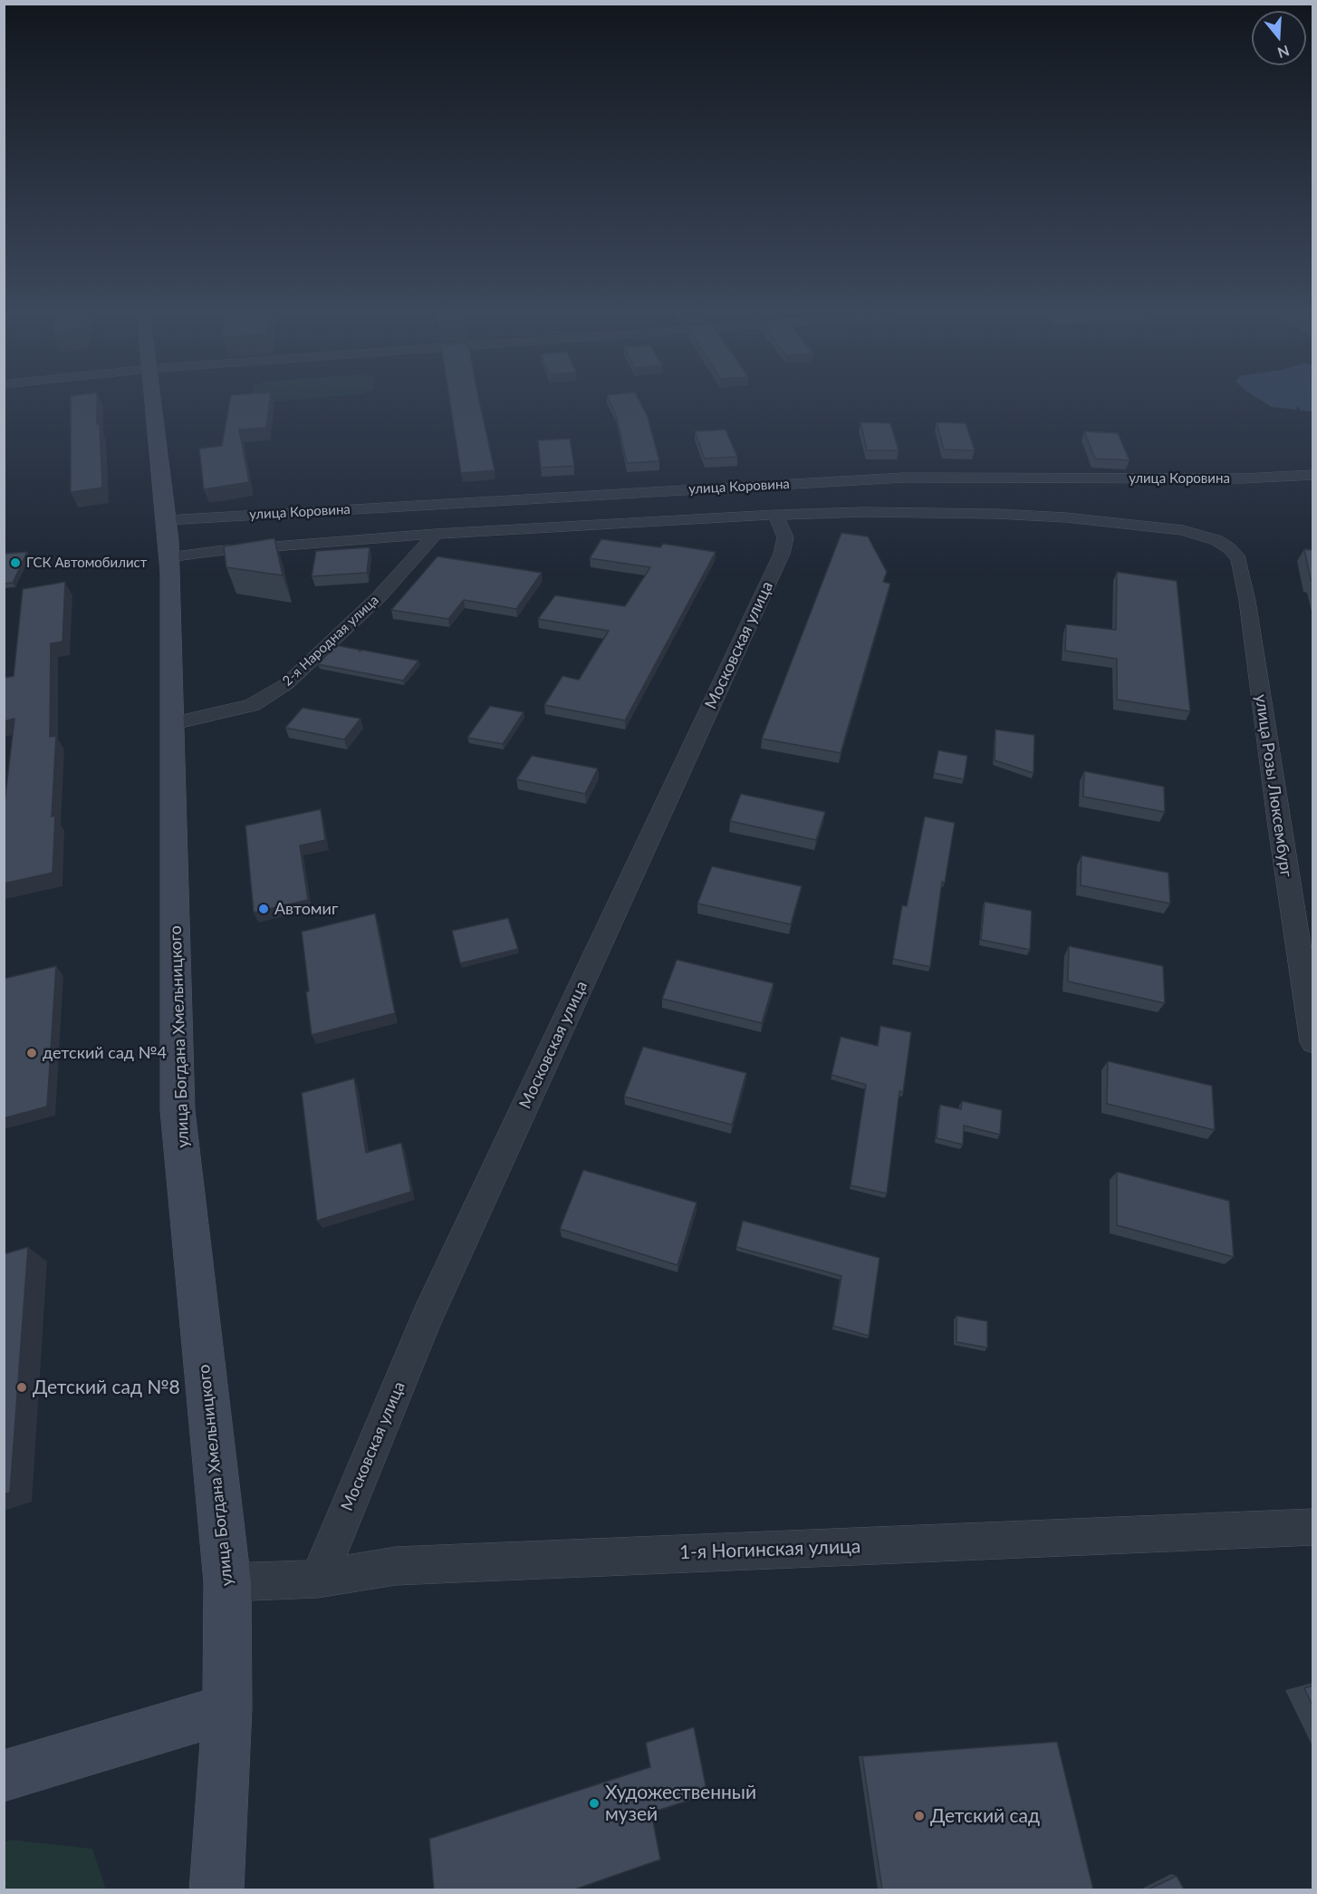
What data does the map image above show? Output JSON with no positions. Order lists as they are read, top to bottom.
{
  "streets": {
    "street": [
      "улица Коровина",
      "2-я Народная улица",
      "Московская улица",
      "улица Розы Люксембург",
      "улица Богдана Хмельницкого",
      "1-я Ногинская улица"
    ]
  },
  "crossings": [
    ["улица Коровина", "улица Богдана Хмельницкого"],
    ["2-я Народная улица", "улица Богдана Хмельницкого"],
    ["Московская улица", "улица Розы Люксембург"],
    ["Московская улица", "1-я Ногинская улица"],
    ["улица Богдана Хмельницкого", "1-я Ногинская улица"]
  ],
  "places": [
    "ГСК Автомобилист",
    "Автомиг",
    "детский сад №4",
    "Детский сад №8",
    "Художественный музей",
    "Детский сад"
  ],
  "north": "bottom"
}
